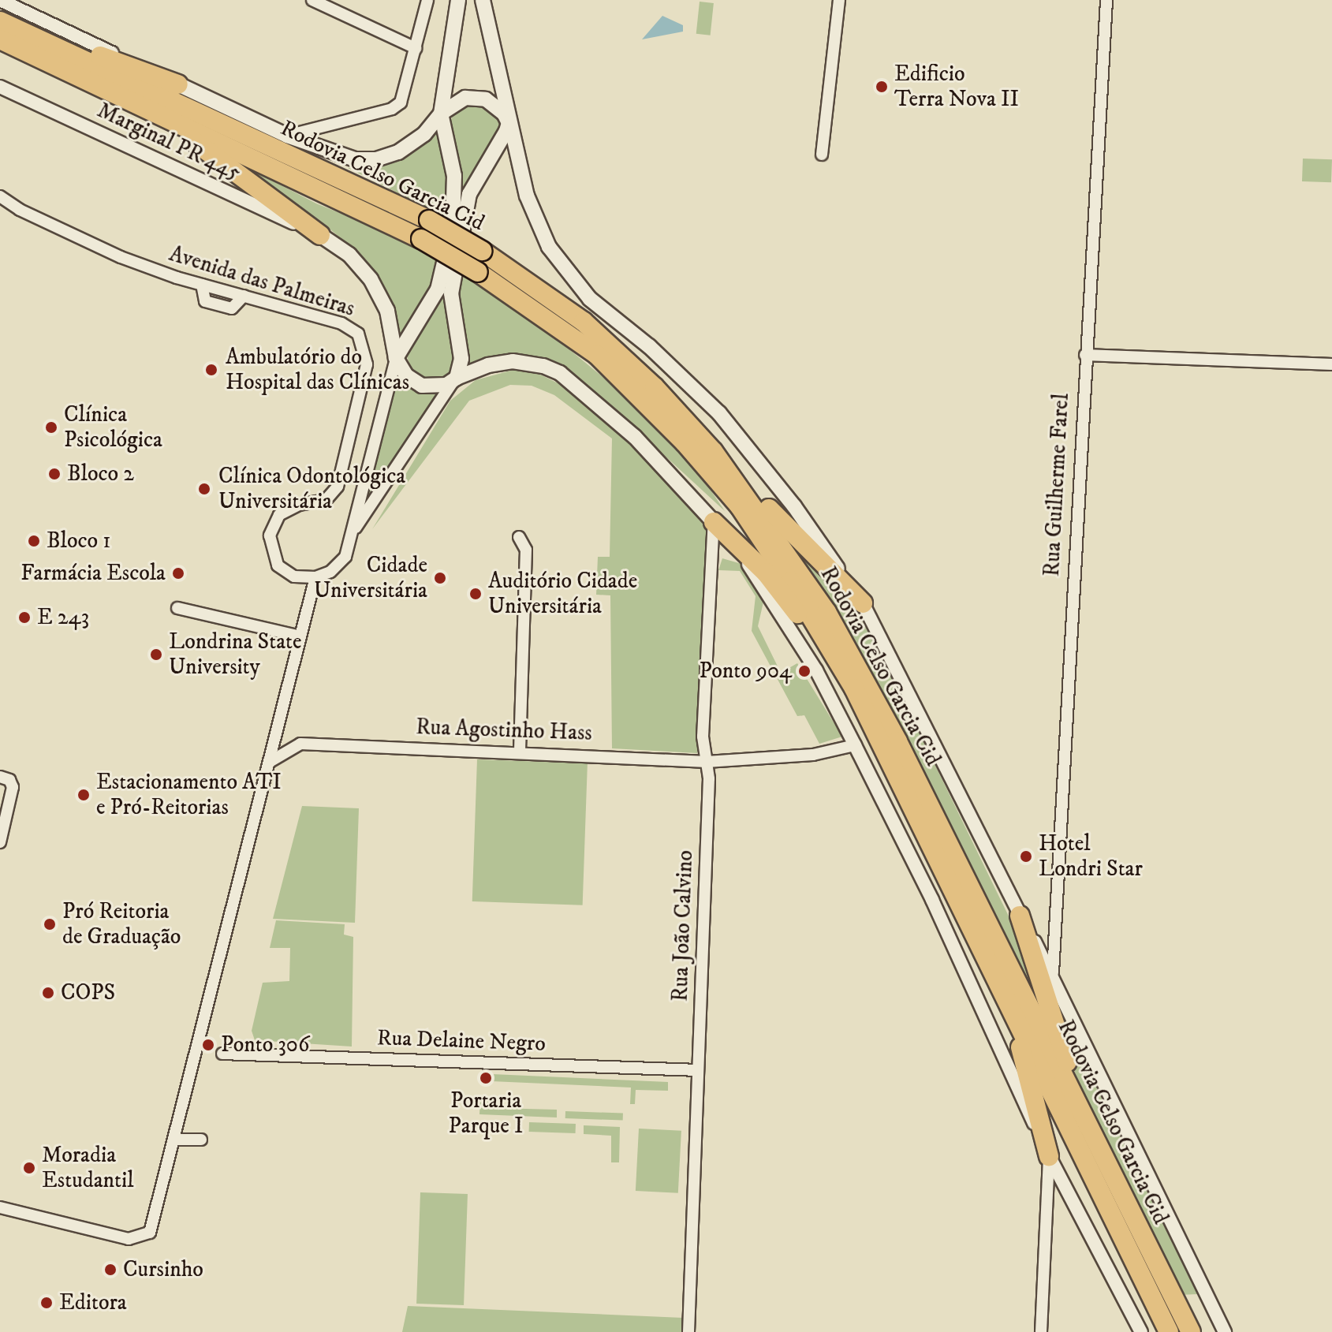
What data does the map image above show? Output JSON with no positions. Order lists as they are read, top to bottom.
{
  "streets": {
    "highway": ["Rodovia Celso Garcia Cid"],
    "street": [
      "Marginal PR 445",
      "Avenida das Palmeiras",
      "Rua Guilherme Farel",
      "Rua Agostinho Hass",
      "Rua João Calvino",
      "Rua Delaine Negro"
    ]
  },
  "crossings": [
    ["Rodovia Celso Garcia Cid", "Rua Guilherme Farel"],
    ["Rua Agostinho Hass", "Rua João Calvino"],
    ["Rua João Calvino", "Rua Delaine Negro"]
  ],
  "places": [
    "Edificio Terra Nova II",
    "Ambulatório do Hospital das Clínicas",
    "Clínica Psicológica",
    "Bloco 2",
    "Clínica Odontológica Universitária",
    "Bloco 1",
    "Farmácia Escola",
    "Cidade Universitária",
    "Auditório Cidade Universitária",
    "E 243",
    "Londrina State University",
    "Ponto 904",
    "Estacionamento ATI e Pró-Reitorias",
    "Hotel Londri Star",
    "Pró Reitoria de Graduação",
    "COPS",
    "Ponto 306",
    "Portaria Parque I",
    "Moradia Estudantil",
    "Cursinho",
    "Editora"
  ]
}
